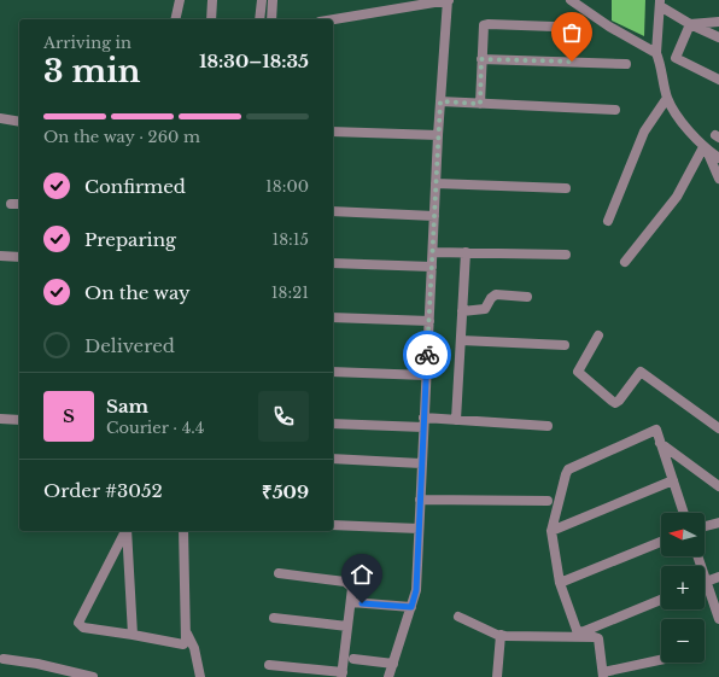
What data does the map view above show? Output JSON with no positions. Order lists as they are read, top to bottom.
{
  "north": "left",
  "page": {
    "heading": ["3 min", "Arriving in", "18:30–18:35"],
    "panel": [
      "Sam",
      "Courier · 4.4",
      "Order #3052",
      "₹509"
    ],
    "bar": "On the way · 260 m",
    "list": [
      ["Confirmed", "18:00"],
      ["Preparing", "18:15"],
      ["On the way", "18:21"],
      "Delivered"
    ],
    "round": "S",
    "map_buttons": ["+", "−"]
  }
}
